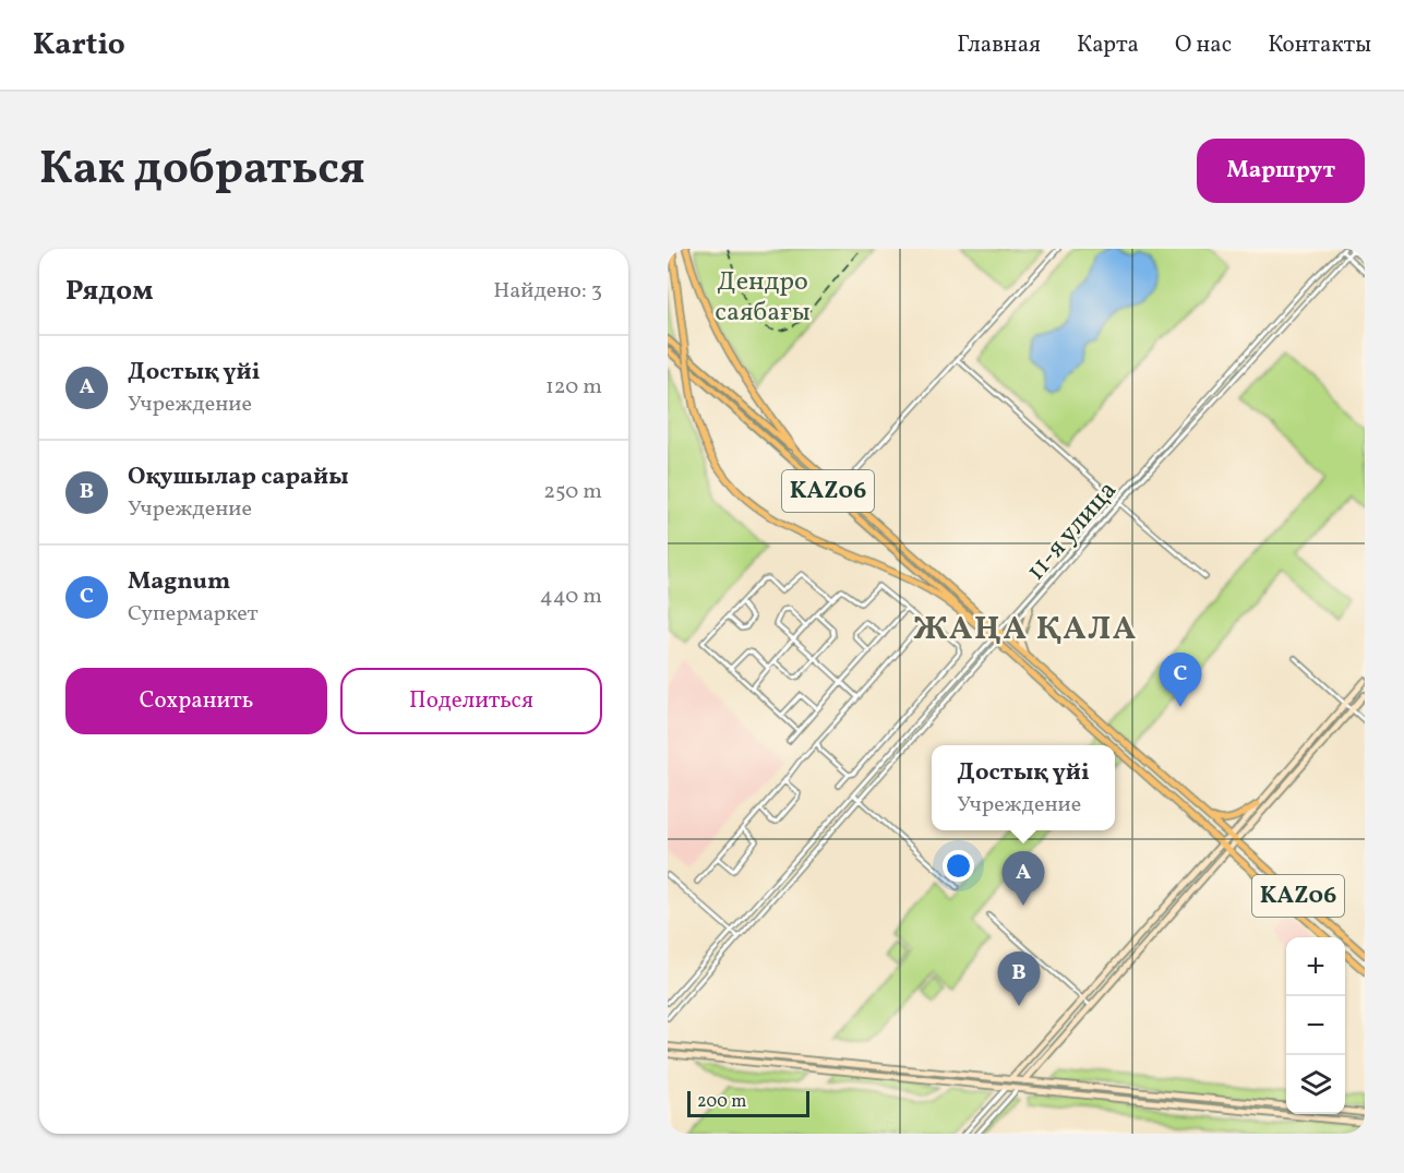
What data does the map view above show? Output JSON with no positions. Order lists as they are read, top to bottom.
{
  "streets": {
    "highway": ["KАZ06"],
    "street": ["11-я улица"]
  },
  "crossings": [
    ["KАZ06", "11-я улица"]
  ],
  "districts": ["ЖАҢА ҚАЛА"],
  "parks": ["Дендро саябағы"],
  "scale_bar": "200 m",
  "page": {
    "header": "Kartio",
    "nav": [
      "Главная",
      "Карта",
      "О нас",
      "Контакты"
    ],
    "title": "Как добраться",
    "buttons": [
      "Маршрут",
      ["Сохранить", "Поделиться"]
    ],
    "heading": ["Рядом", "Найдено: 3"],
    "list": [
      {
        "mark": "A",
        "name": "Достық үйі",
        "note": "Учреждение",
        "value": "120 m"
      },
      {
        "mark": "B",
        "name": "Оқушылар сарайы",
        "note": "Учреждение",
        "value": "250 m"
      },
      {
        "mark": "C",
        "name": "Magnum",
        "note": "Супермаркет",
        "value": "440 m"
      }
    ],
    "pins": ["C", "A", "B"],
    "popup": ["Достық үйі", "Учреждение"],
    "map_buttons": ["+", "−"],
    "scale": "200 m"
  }
}
